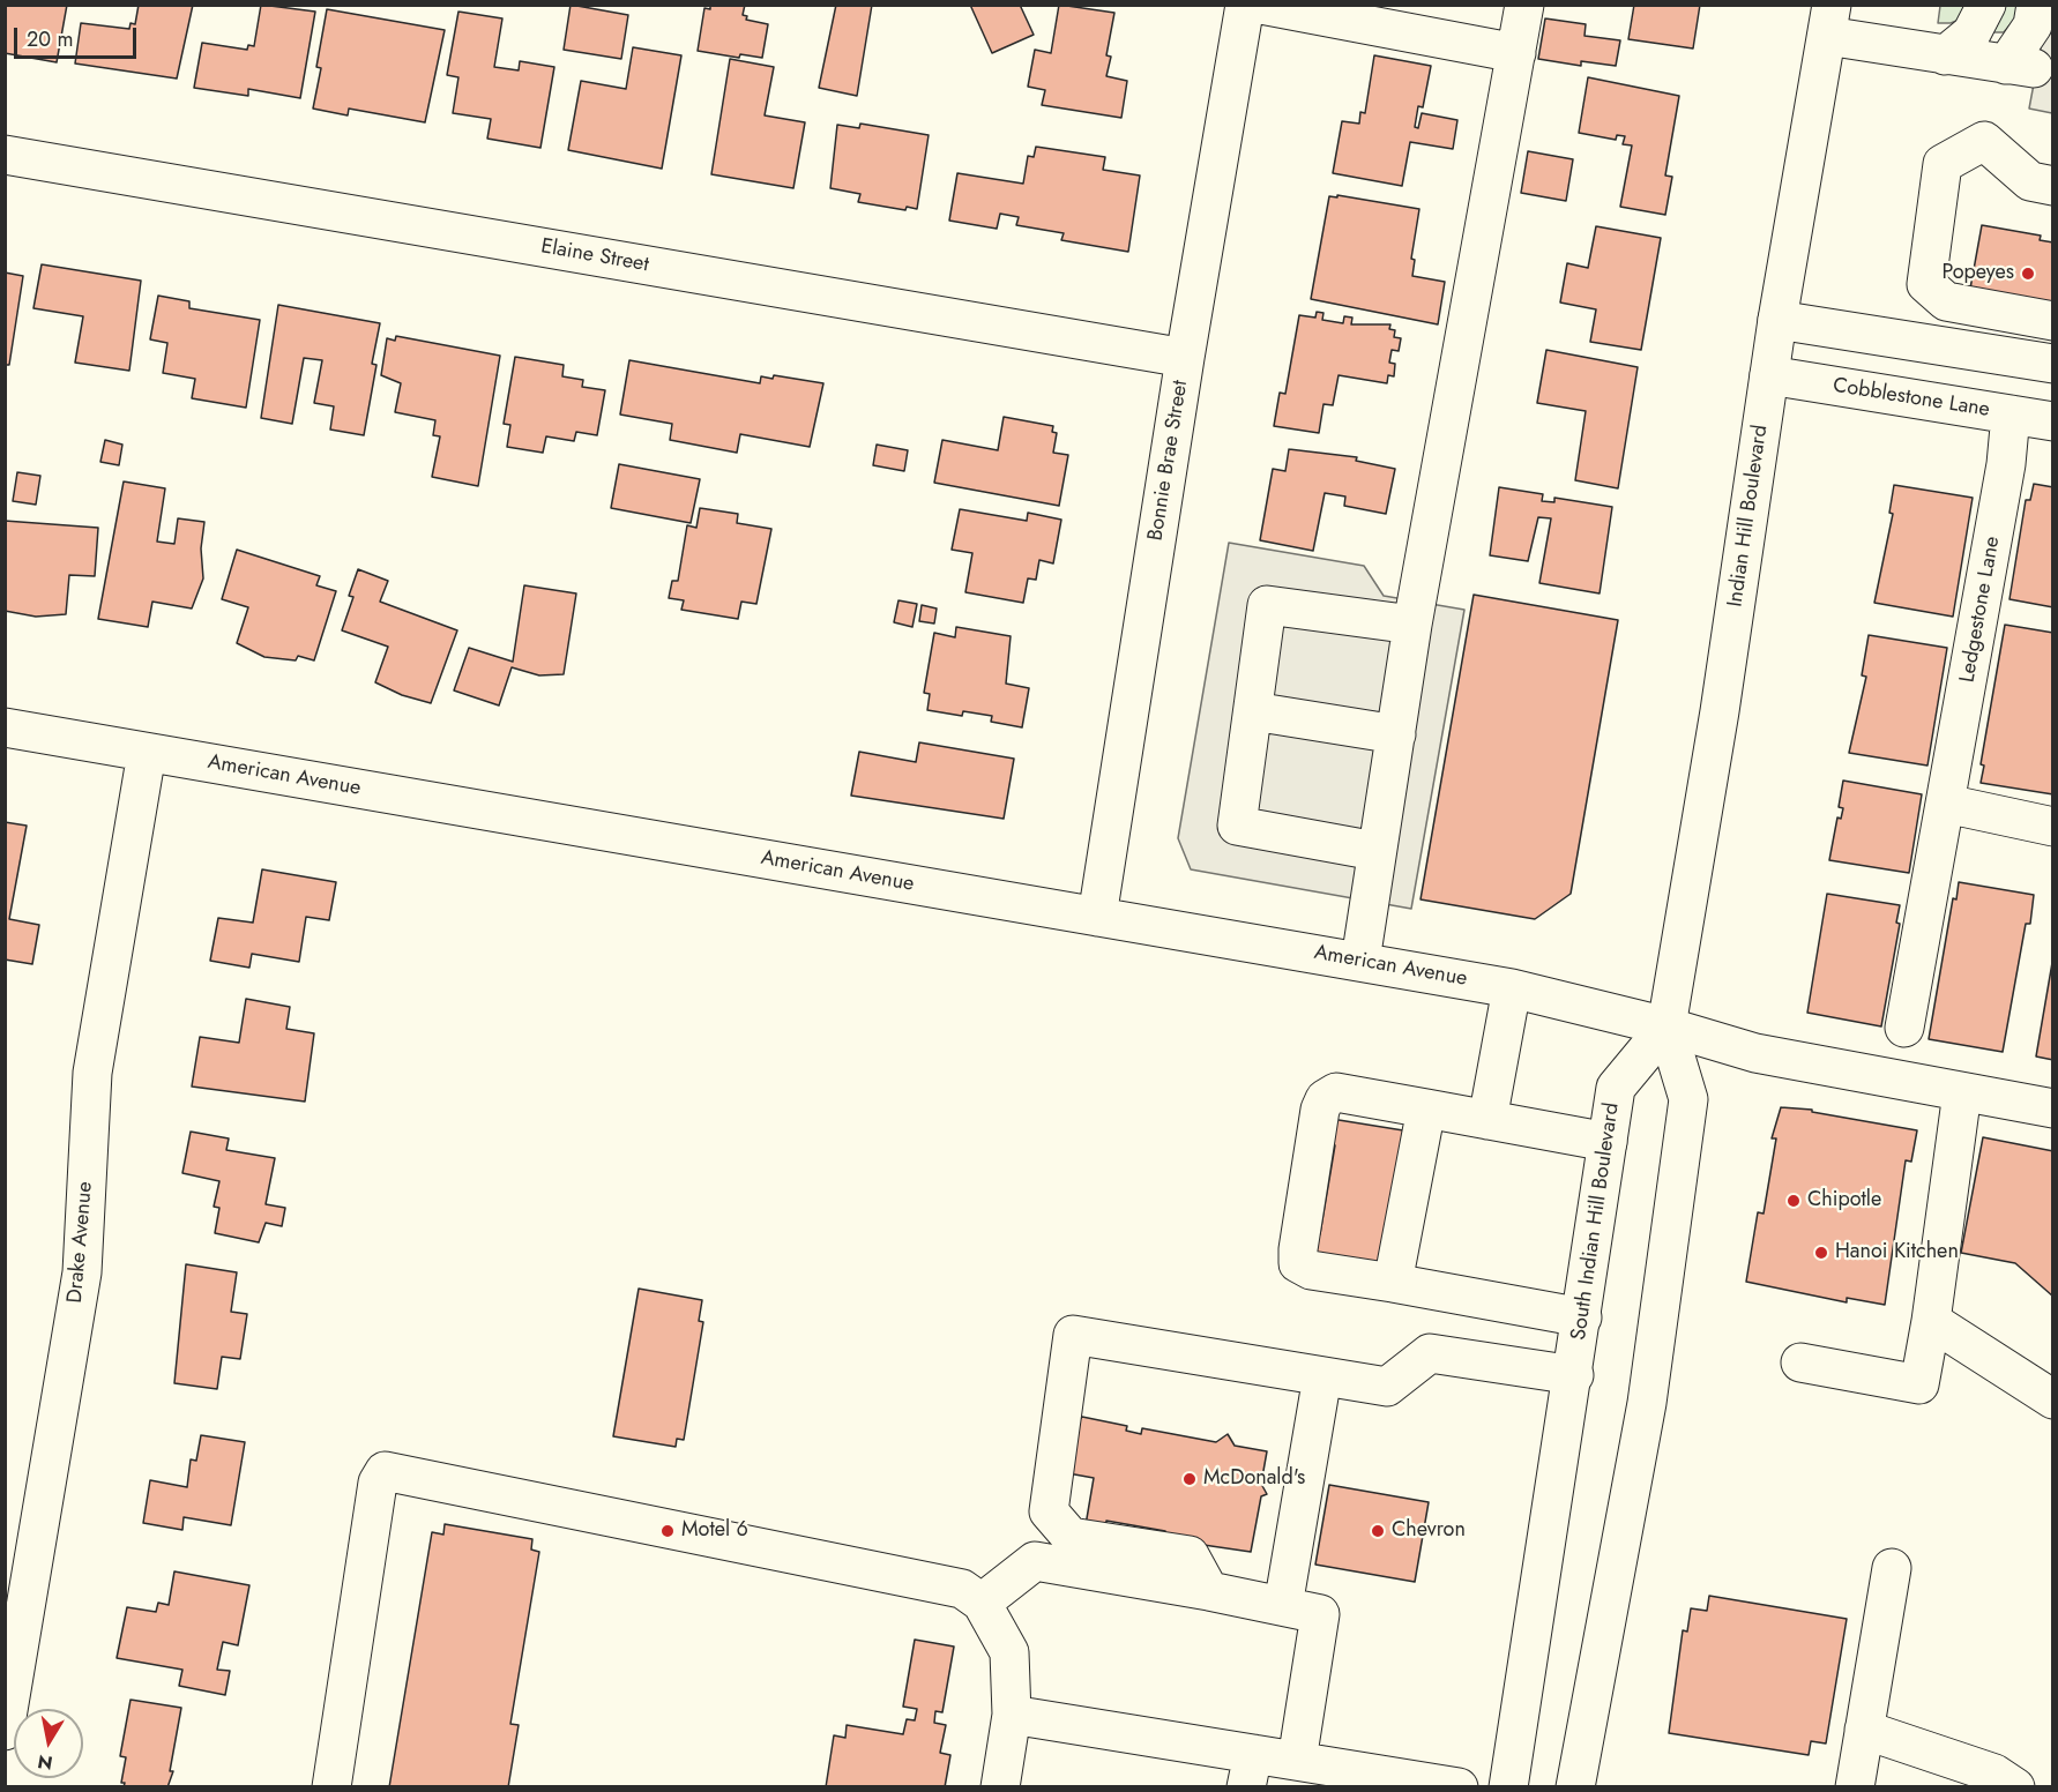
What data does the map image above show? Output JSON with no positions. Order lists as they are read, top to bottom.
{
  "streets": {
    "street": [
      "Elaine Street",
      "Cobblestone Lane",
      "Bonnie Brae Street",
      "Indian Hill Boulevard",
      "Ledgestone Lane",
      "American Avenue",
      "South Indian Hill Boulevard",
      "Drake Avenue"
    ]
  },
  "crossings": [
    ["Elaine Street", "Bonnie Brae Street"],
    ["Cobblestone Lane", "Indian Hill Boulevard"],
    ["Cobblestone Lane", "Ledgestone Lane"],
    ["Bonnie Brae Street", "American Avenue"],
    ["Indian Hill Boulevard", "American Avenue"],
    ["Indian Hill Boulevard", "South Indian Hill Boulevard"],
    ["American Avenue", "South Indian Hill Boulevard"],
    ["American Avenue", "Drake Avenue"]
  ],
  "places": [
    "Popeyes",
    "Chipotle",
    "Hanoi Kitchen",
    "McDonald's",
    "Motel 6",
    "Chevron"
  ],
  "scale_bar": "20 m",
  "north": "bottom"
}
